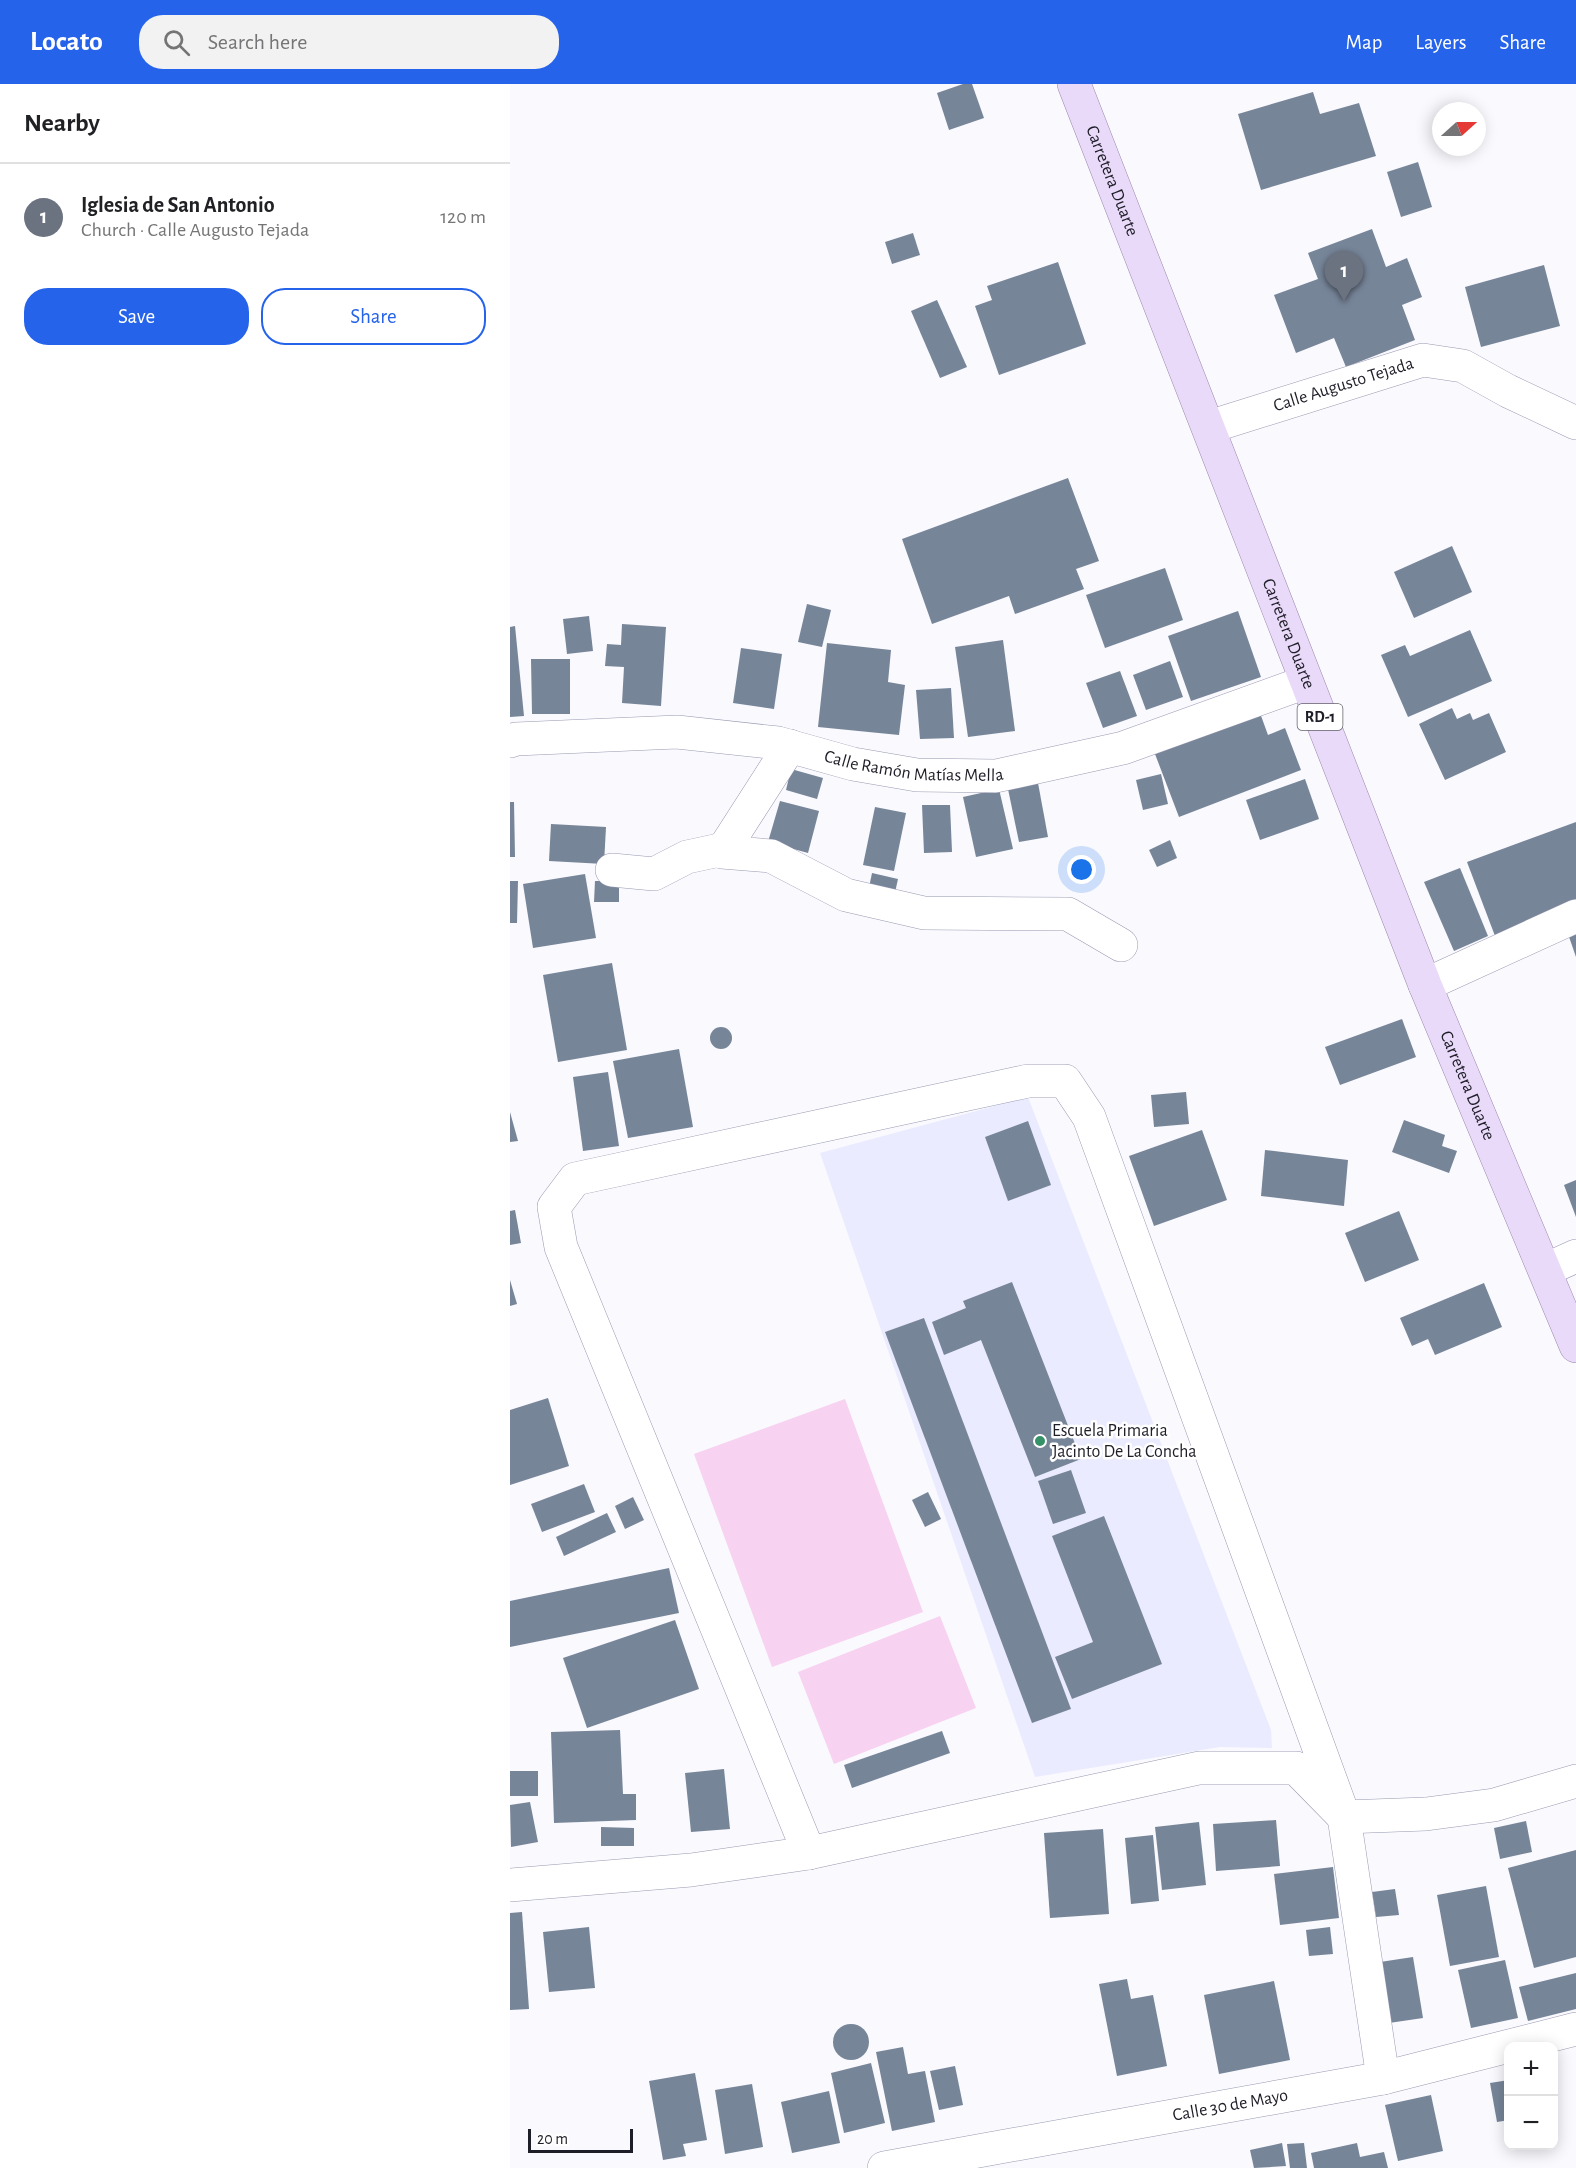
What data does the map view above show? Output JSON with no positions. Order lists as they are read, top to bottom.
{
  "streets": {
    "main road": ["Carretera Duarte", "RD-1"],
    "street": ["Calle Augusto Tejada", "Calle Ramón Matías Mella", "Calle 30 de Mayo"]
  },
  "crossings": [
    ["Carretera Duarte", "Calle Augusto Tejada"],
    ["Carretera Duarte", "Calle Ramón Matías Mella"]
  ],
  "places": ["Escuela Primaria Jacinto De La Concha"],
  "scale_bar": "20 m",
  "north": "right",
  "page": {
    "header": "Locato",
    "search": "Search here",
    "nav": ["Map", "Layers", "Share"],
    "heading": "Nearby",
    "list": [
      {
        "mark": "1",
        "name": "Iglesia de San Antonio",
        "note": "Church · Calle Augusto Tejada",
        "value": "120 m"
      }
    ],
    "pins": "1",
    "buttons": ["Save", "Share"],
    "map_buttons": ["+", "−"],
    "scale": "20 m"
  }
}
